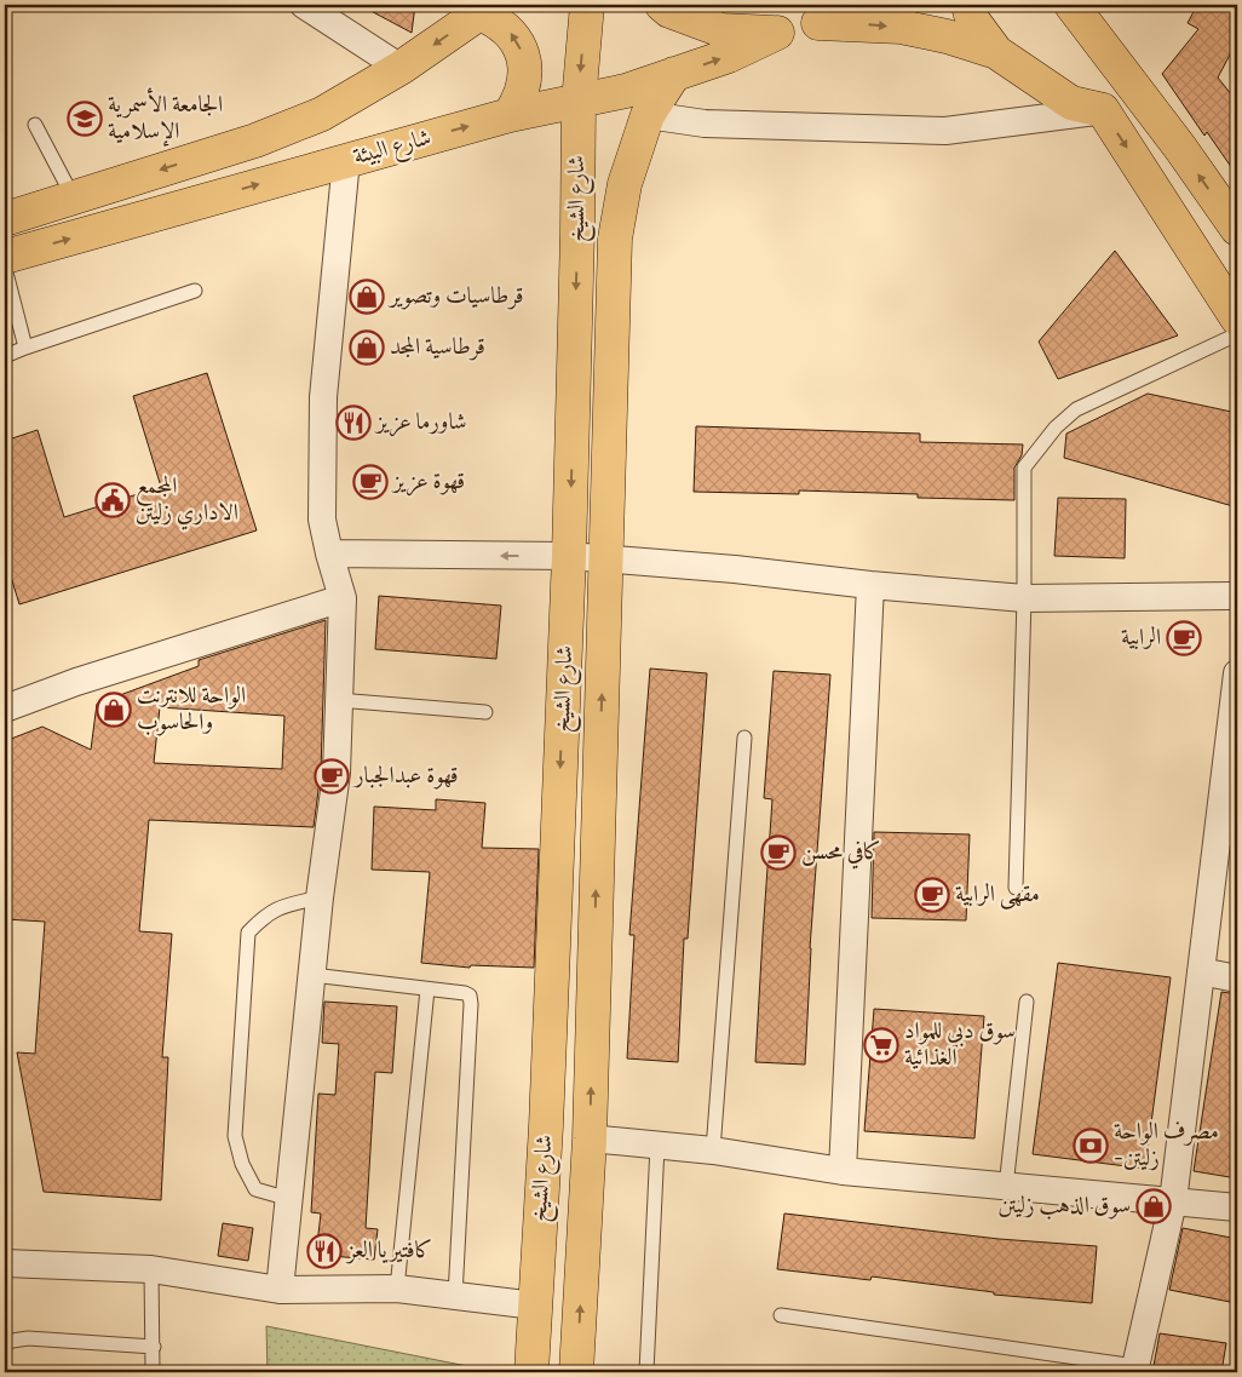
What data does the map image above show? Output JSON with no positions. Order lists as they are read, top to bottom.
{
  "streets": {
    "main road": ["شارع البيئة", "شارع الشيخ"]
  },
  "crossings": [
    ["شارع البيئة", "شارع الشيخ"]
  ],
  "places": {
    "school or university": ["الجامعة الأسمرية الإسلامية"],
    "shop": [
      "قرطاسيات وتصوير",
      "قرطاسية المجد",
      "الواحة للانترنت والحاسوب",
      "سوق الذهب زليتن"
    ],
    "restaurant": ["شاورما عزيز", "كافتيريا العز"],
    "cafe": [
      "قهوة عزيز",
      "الرابية",
      "قهوة عبدالجبار",
      "كافي محسن",
      "مقهى الرابية"
    ],
    "public building": ["المجمع الاداري زليتن"],
    "supermarket": ["سوق دبي للمواد الغذائية"],
    "bank": ["مصرف الواحة -زليتن"]
  }
}
